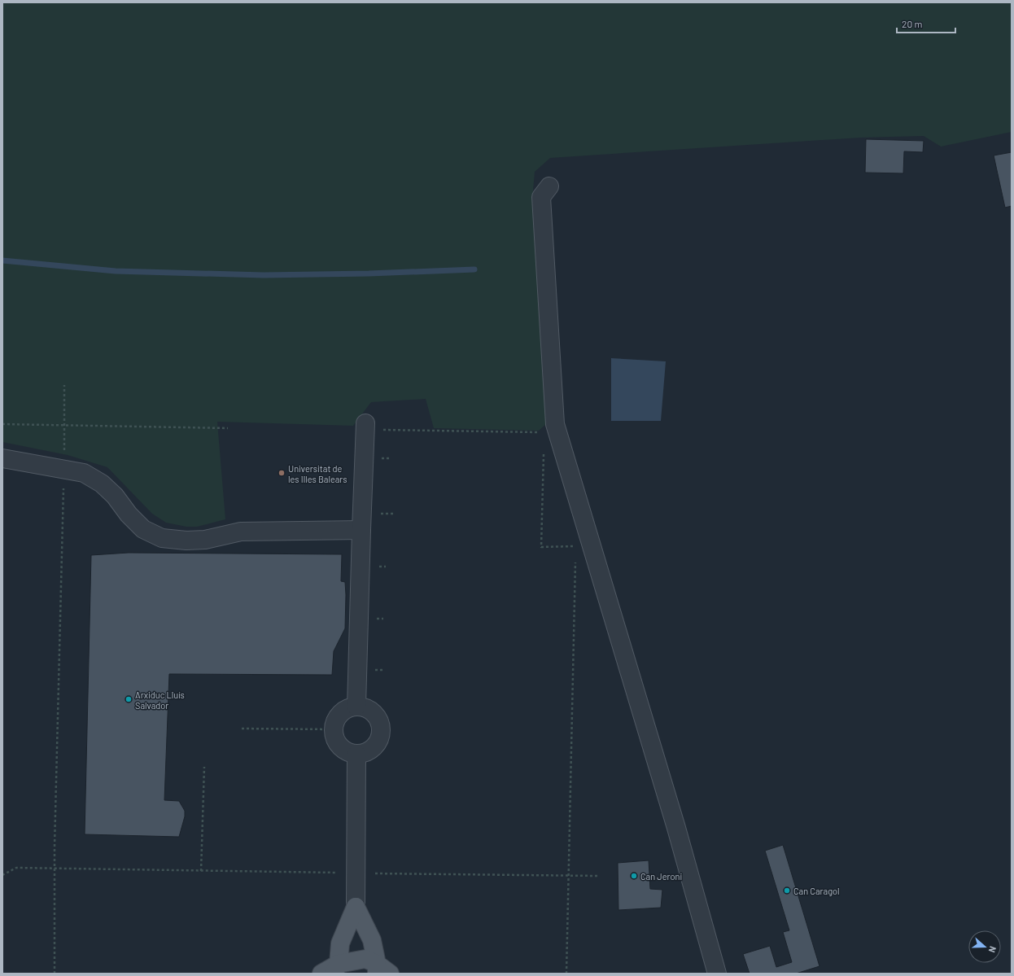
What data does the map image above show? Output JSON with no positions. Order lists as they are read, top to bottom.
{
  "places": [
    "Universitat de les Illes Balears",
    "Arxiduc Lluís Salvador",
    "Can Jeroni",
    "Can Caragol"
  ],
  "scale_bar": "20 m",
  "north": "right"
}
